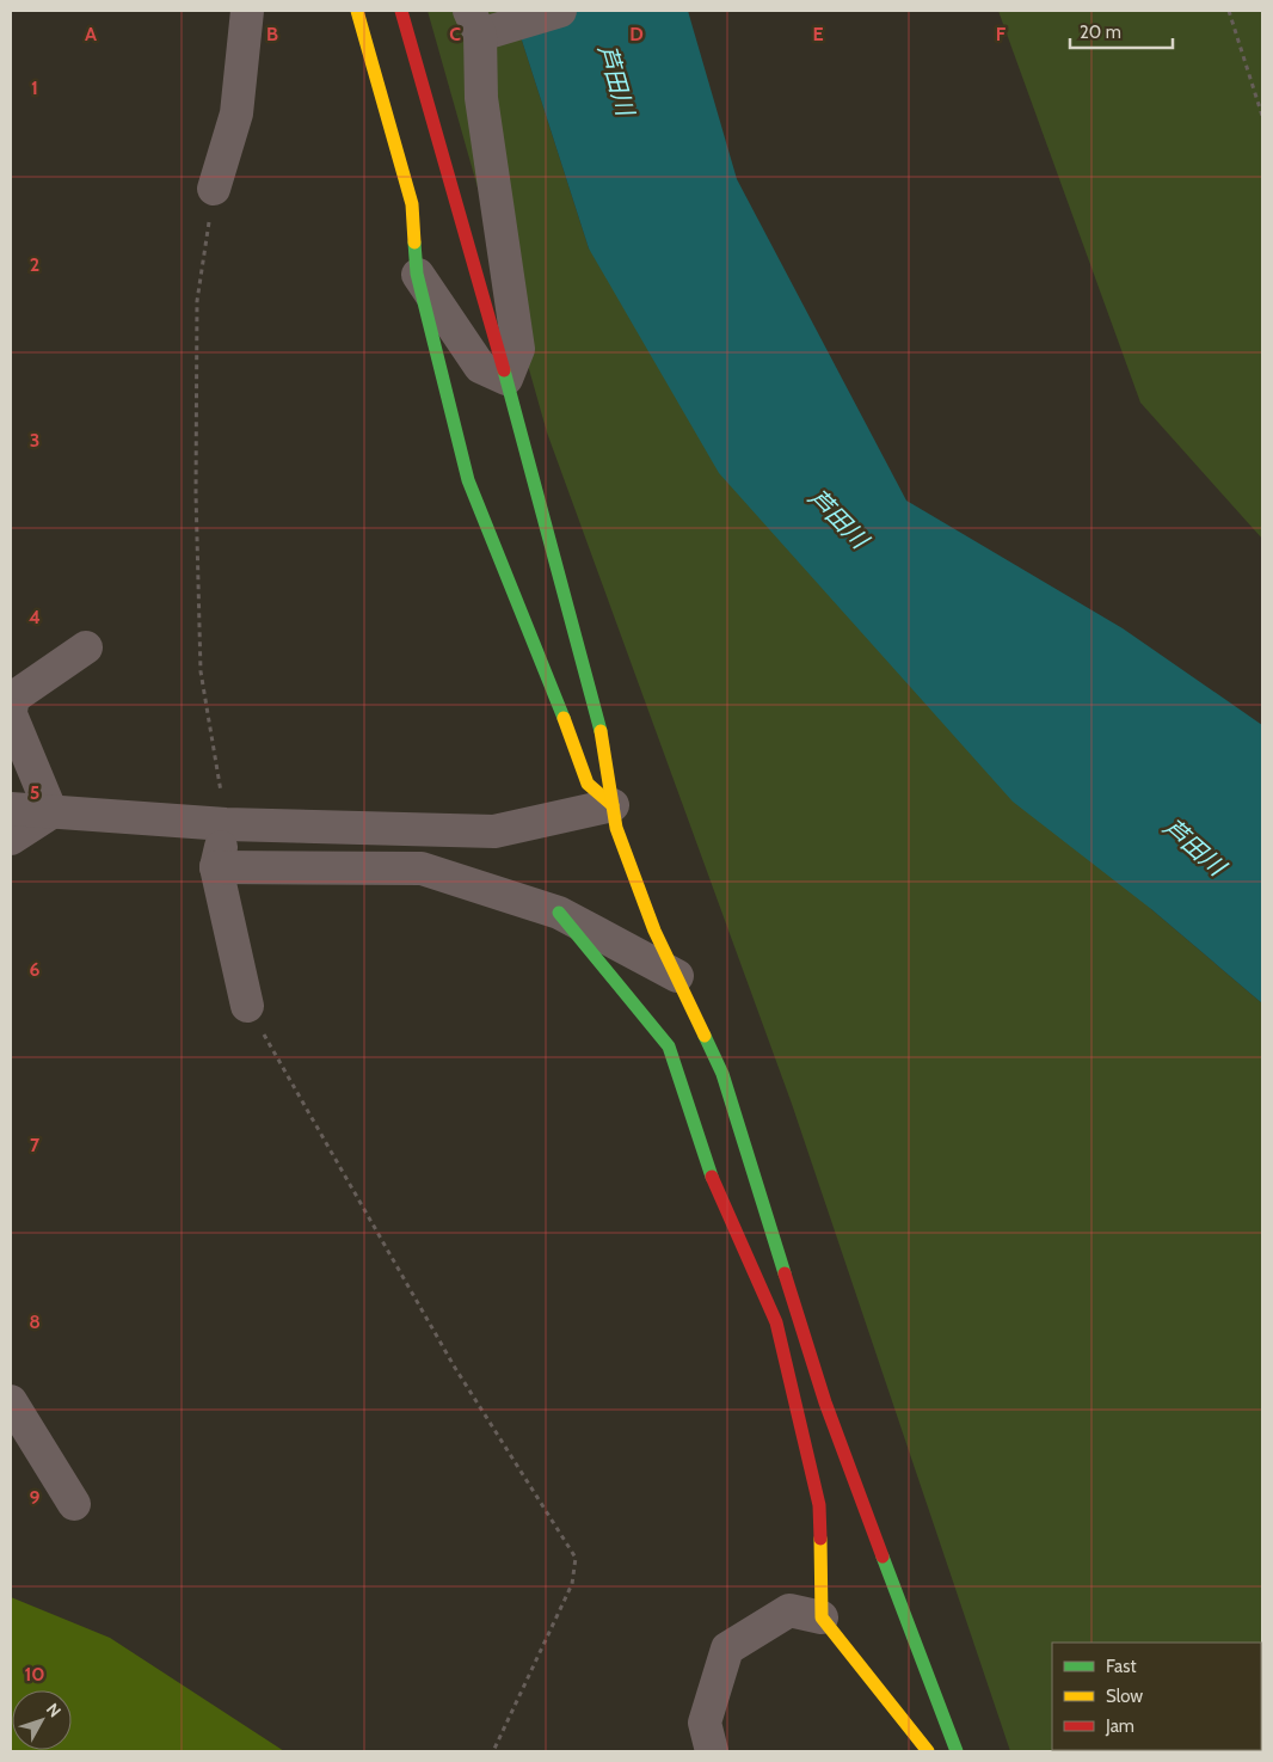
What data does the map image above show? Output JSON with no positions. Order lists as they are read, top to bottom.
{
  "water": ["芦田川"],
  "legend": ["Fast", "Slow", "Jam"],
  "scale_bar": "20 m",
  "north": "top right",
  "grid": {
    "columns": [
      "A",
      "B",
      "C",
      "D",
      "E",
      "F"
    ],
    "rows": [
      "1",
      "2",
      "3",
      "4",
      "5",
      "6",
      "7",
      "8",
      "9",
      "10"
    ]
  }
}
